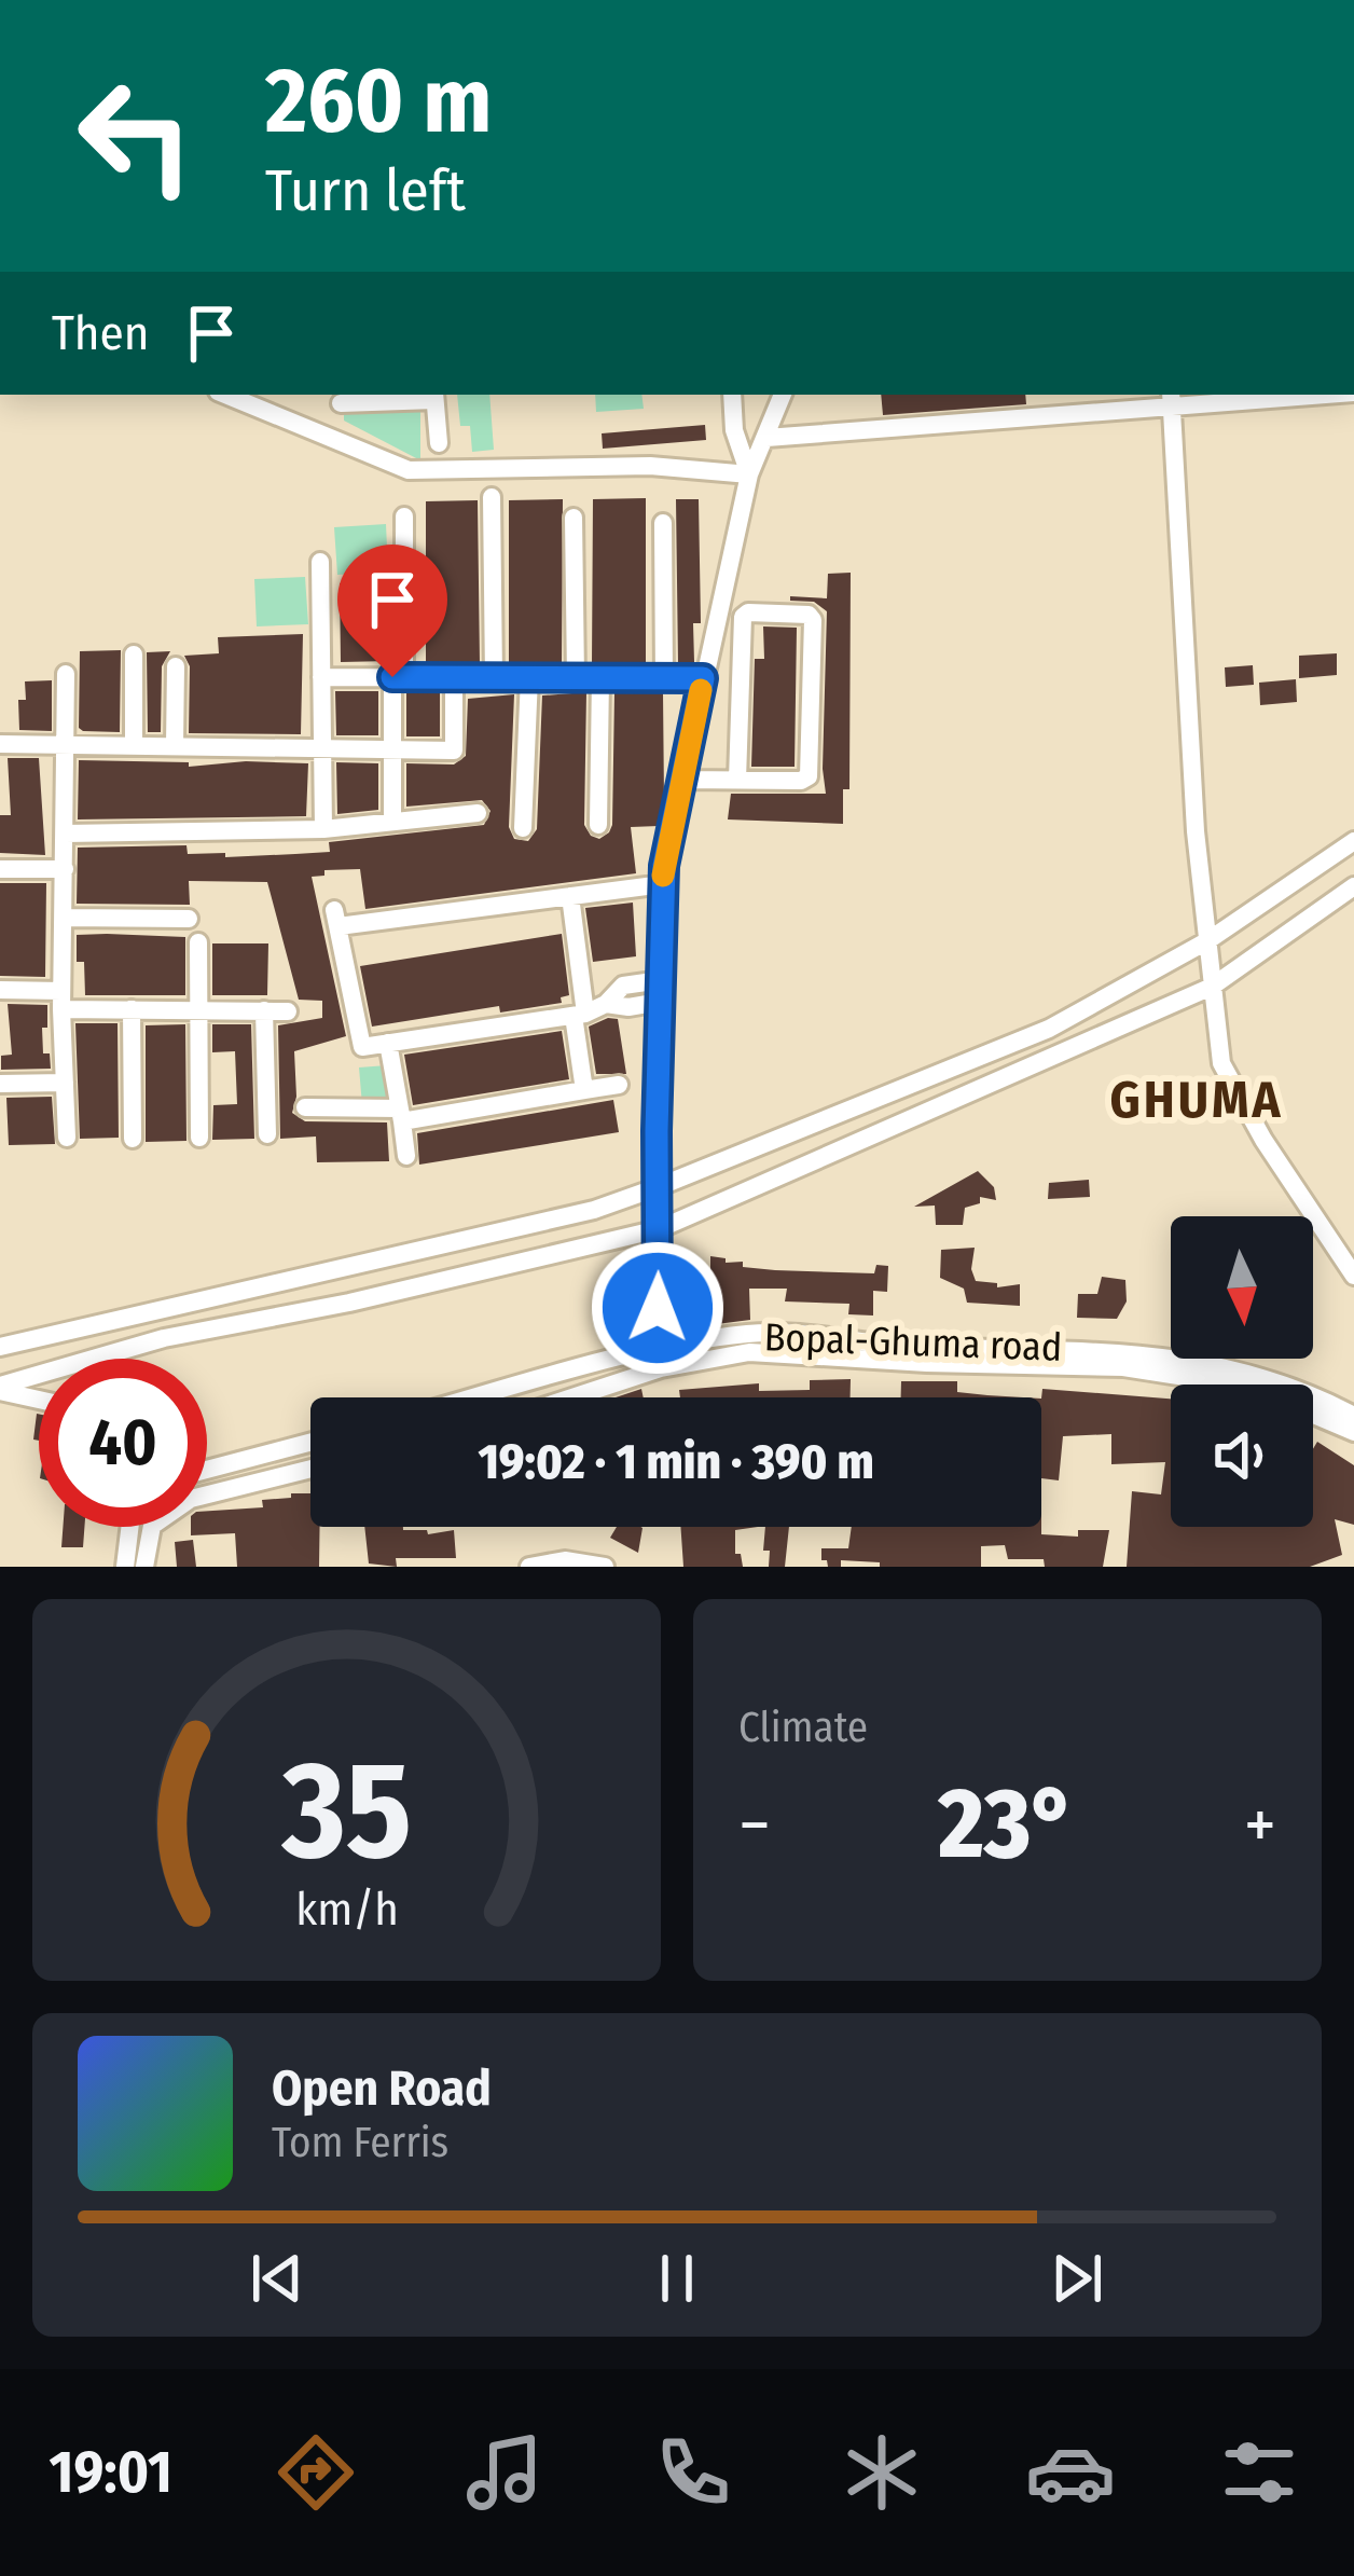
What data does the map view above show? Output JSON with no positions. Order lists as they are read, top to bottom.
{
  "streets": {
    "street": ["Bopal-Ghuma road"]
  },
  "districts": ["GHUMA"],
  "north": "bottom",
  "page": {
    "turn": ["260 m", "Turn left"],
    "then": "Then",
    "limit": "40",
    "trip": "19:02 · 1 min · 390 m",
    "tile": "Climate",
    "heat": ["−", "23°", "+"],
    "song": ["Open Road", "Tom Ferris"],
    "tabs": "19:01",
    "gauge": ["35", "km/h"]
  }
}
